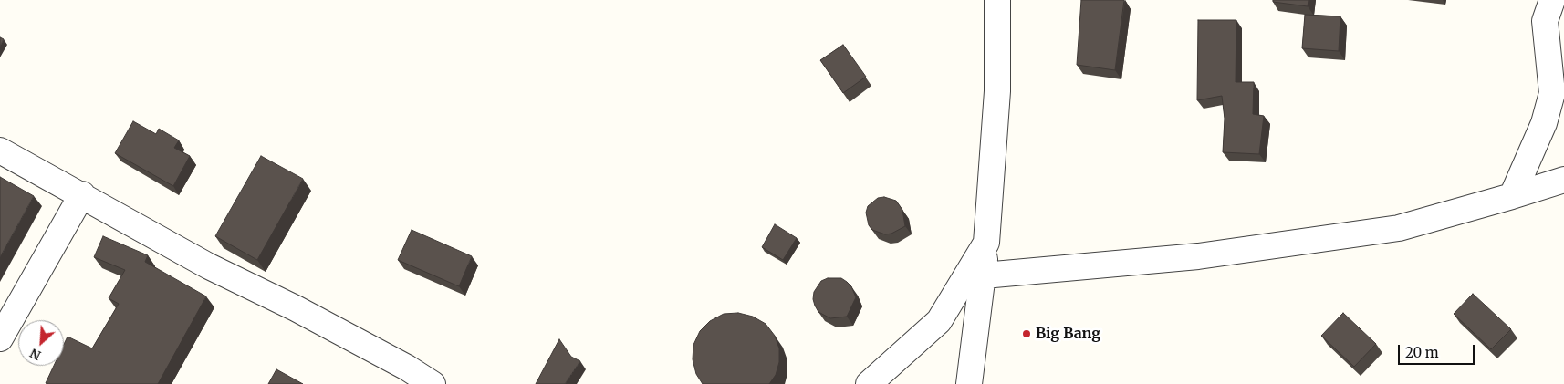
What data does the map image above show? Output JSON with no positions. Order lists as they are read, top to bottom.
{
  "places": ["Big Bang"],
  "scale_bar": "20 m",
  "north": "bottom left"
}
